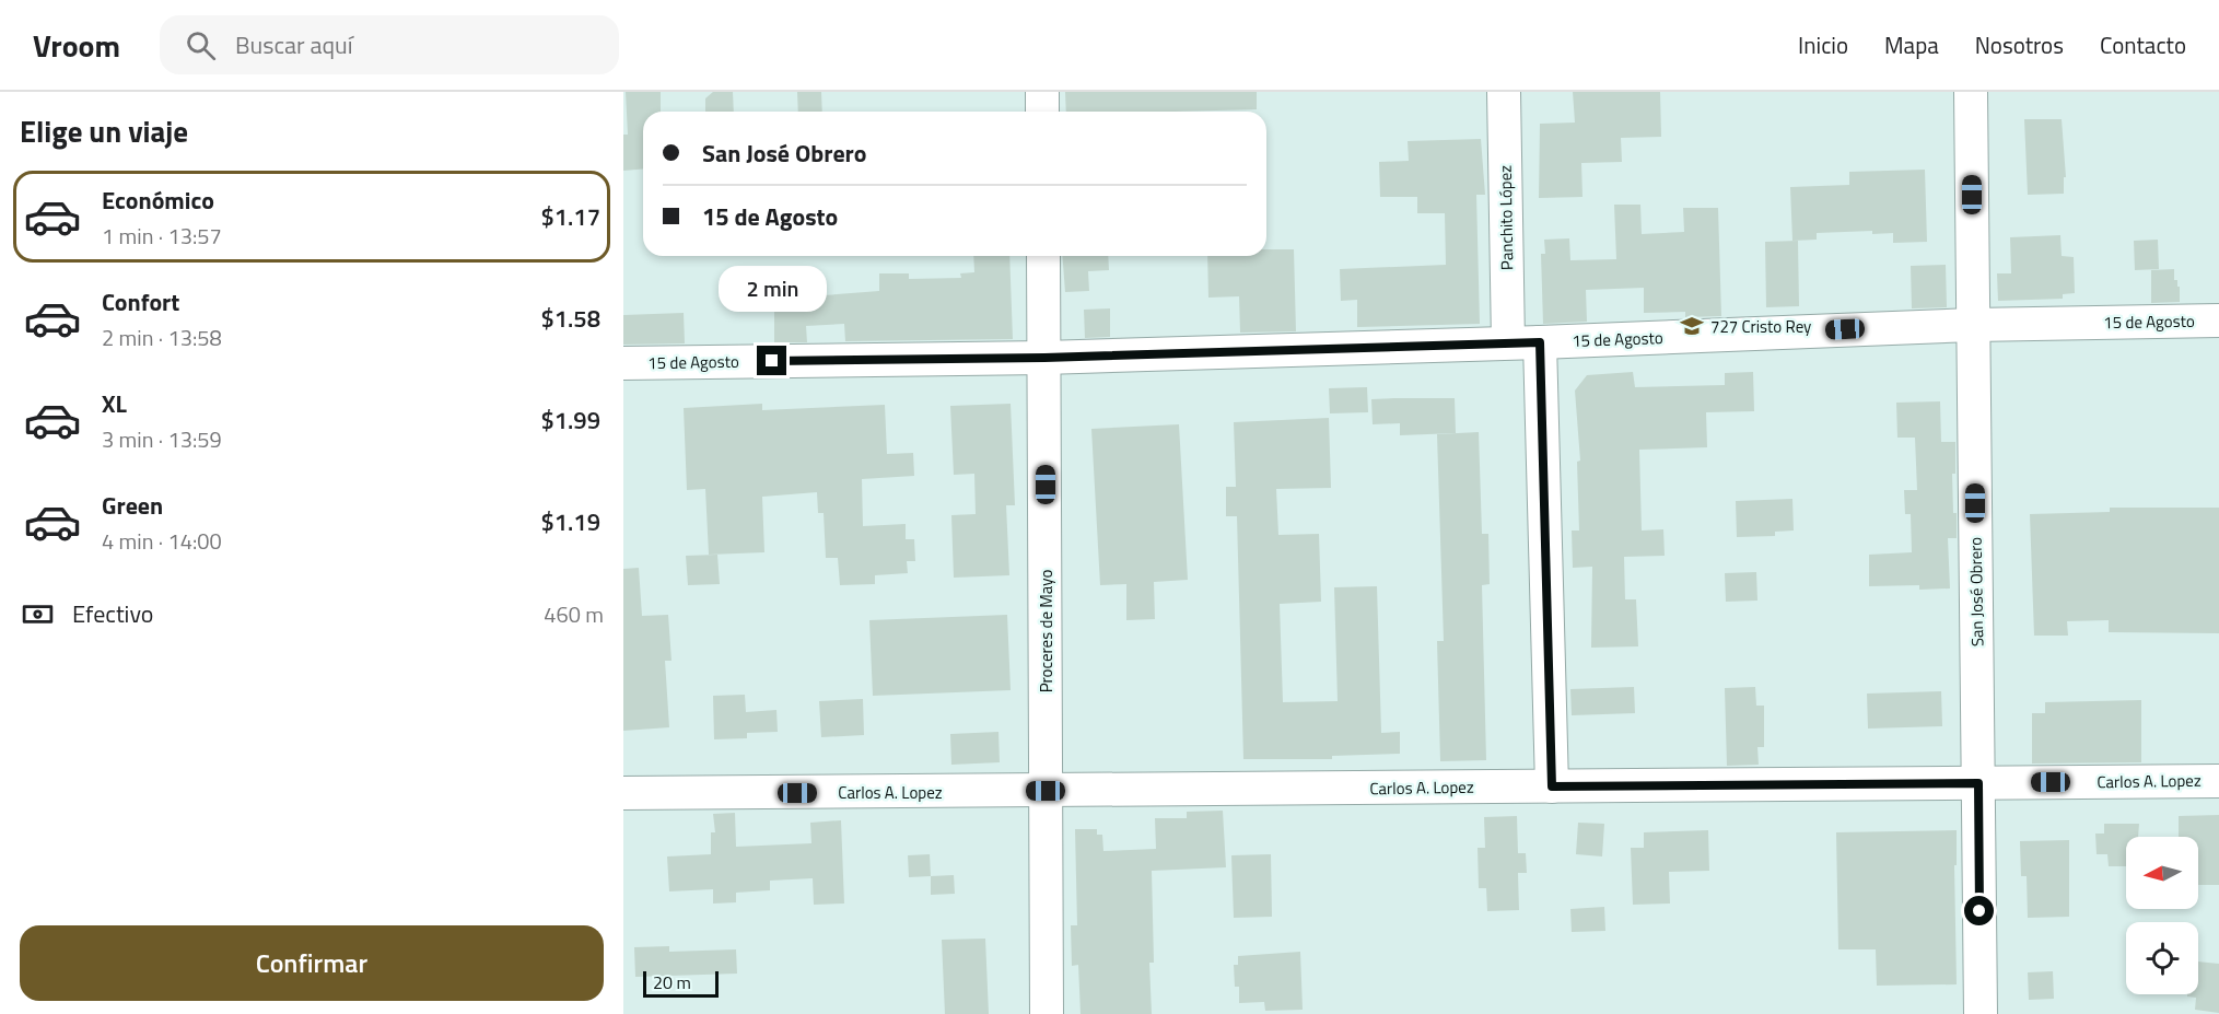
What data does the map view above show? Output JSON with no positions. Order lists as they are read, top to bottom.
{
  "streets": {
    "street": [
      "Panchito López",
      "15 de Agosto",
      "San José Obrero",
      "Proceres de Mayo",
      "Carlos A. Lopez"
    ]
  },
  "crossings": [
    ["Panchito López", "15 de Agosto"],
    ["Panchito López", "Carlos A. Lopez"],
    ["15 de Agosto", "San José Obrero"],
    ["15 de Agosto", "Proceres de Mayo"],
    ["San José Obrero", "Carlos A. Lopez"],
    ["Proceres de Mayo", "Carlos A. Lopez"]
  ],
  "places": {
    "school or university": ["727 Cristo Rey"]
  },
  "scale_bar": "20 m",
  "north": "left",
  "page": {
    "header": "Vroom",
    "search": "Buscar aquí",
    "nav": [
      "Inicio",
      "Mapa",
      "Nosotros",
      "Contacto"
    ],
    "heading": "Elige un viaje",
    "banner": ["San José Obrero", "15 de Agosto"],
    "list": [
      {
        "name": "Económico",
        "note": "1 min · 13:57",
        "value": "$1.17"
      },
      {
        "name": "Confort",
        "note": "2 min · 13:58",
        "value": "$1.58"
      },
      {
        "name": "XL",
        "note": "3 min · 13:59",
        "value": "$1.99"
      },
      {
        "name": "Green",
        "note": "4 min · 14:00",
        "value": "$1.19"
      }
    ],
    "bubble": "2 min",
    "pay": ["Efectivo", "460 m"],
    "buttons": "Confirmar",
    "scale": "20 m"
  }
}
